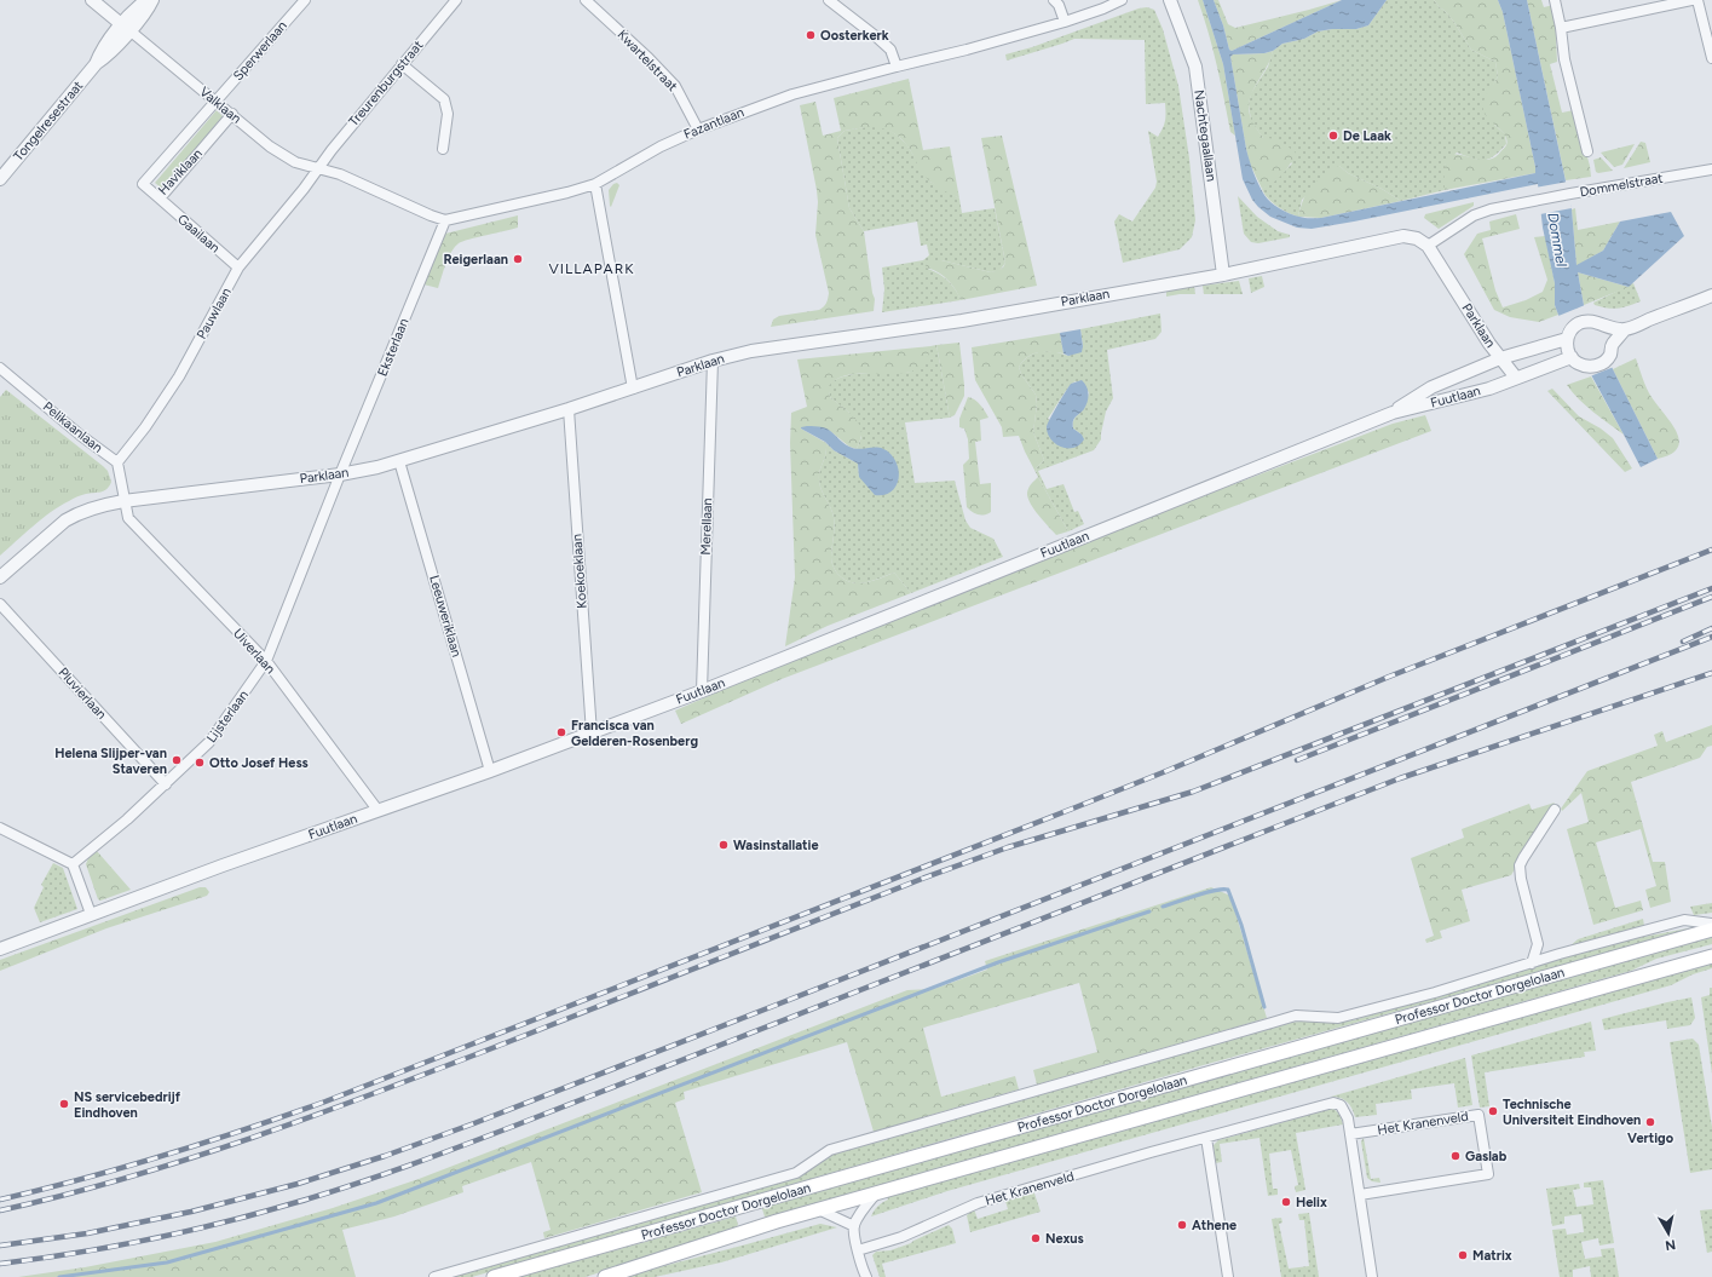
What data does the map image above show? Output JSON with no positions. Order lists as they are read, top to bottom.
{
  "streets": {
    "main road": ["Professor Doctor Dorgelolaan"],
    "street": [
      "Sperwerlaan",
      "Kwartelstraat",
      "Treurenburgstraat",
      "Valklaan",
      "Tongelresestraat",
      "Fazantlaan",
      "Nachtegaallaan",
      "Haviklaan",
      "Dommelstraat",
      "Gaailaan",
      "Parklaan",
      "Pauwlaan",
      "Eksterlaan",
      "Fuutlaan",
      "Pelikaanlaan",
      "Merellaan",
      "Koekoeklaan",
      "Leeuweriklaan",
      "Uiverlaan",
      "Pluvierlaan",
      "Lijsterlaan",
      "Het Kranenveld"
    ]
  },
  "crossings": [
    ["Sperwerlaan", "Valklaan"],
    ["Sperwerlaan", "Haviklaan"],
    ["Kwartelstraat", "Fazantlaan"],
    ["Treurenburgstraat", "Valklaan"],
    ["Treurenburgstraat", "Pauwlaan"],
    ["Valklaan", "Tongelresestraat"],
    ["Valklaan", "Haviklaan"],
    ["Valklaan", "Pauwlaan"],
    ["Fazantlaan", "Eksterlaan"],
    ["Nachtegaallaan", "Parklaan"],
    ["Haviklaan", "Gaailaan"],
    ["Dommelstraat", "Parklaan"],
    ["Gaailaan", "Pauwlaan"],
    ["Parklaan", "Eksterlaan"],
    ["Parklaan", "Fuutlaan"],
    ["Parklaan", "Merellaan"],
    ["Parklaan", "Koekoeklaan"],
    ["Parklaan", "Leeuweriklaan"],
    ["Parklaan", "Uiverlaan"],
    ["Parklaan", "Lijsterlaan"],
    ["Pauwlaan", "Pelikaanlaan"],
    ["Eksterlaan", "Lijsterlaan"],
    ["Fuutlaan", "Merellaan"],
    ["Fuutlaan", "Koekoeklaan"],
    ["Fuutlaan", "Leeuweriklaan"],
    ["Fuutlaan", "Uiverlaan"],
    ["Uiverlaan", "Lijsterlaan"],
    ["Pluvierlaan", "Lijsterlaan"]
  ],
  "districts": ["VILLAPARK"],
  "water": ["Dommel"],
  "places": [
    "Oosterkerk",
    "De Laak",
    "Reigerlaan",
    "Francisca van Gelderen-Rosenberg",
    "Helena Slijper-van Staveren",
    "Otto Josef Hess",
    "Wasinstallatie",
    "NS servicebedrijf Eindhoven",
    "Technische Universiteit Eindhoven",
    "Vertigo",
    "Gaslab",
    "Helix",
    "Athene",
    "Nexus",
    "Matrix"
  ],
  "north": "bottom"
}
